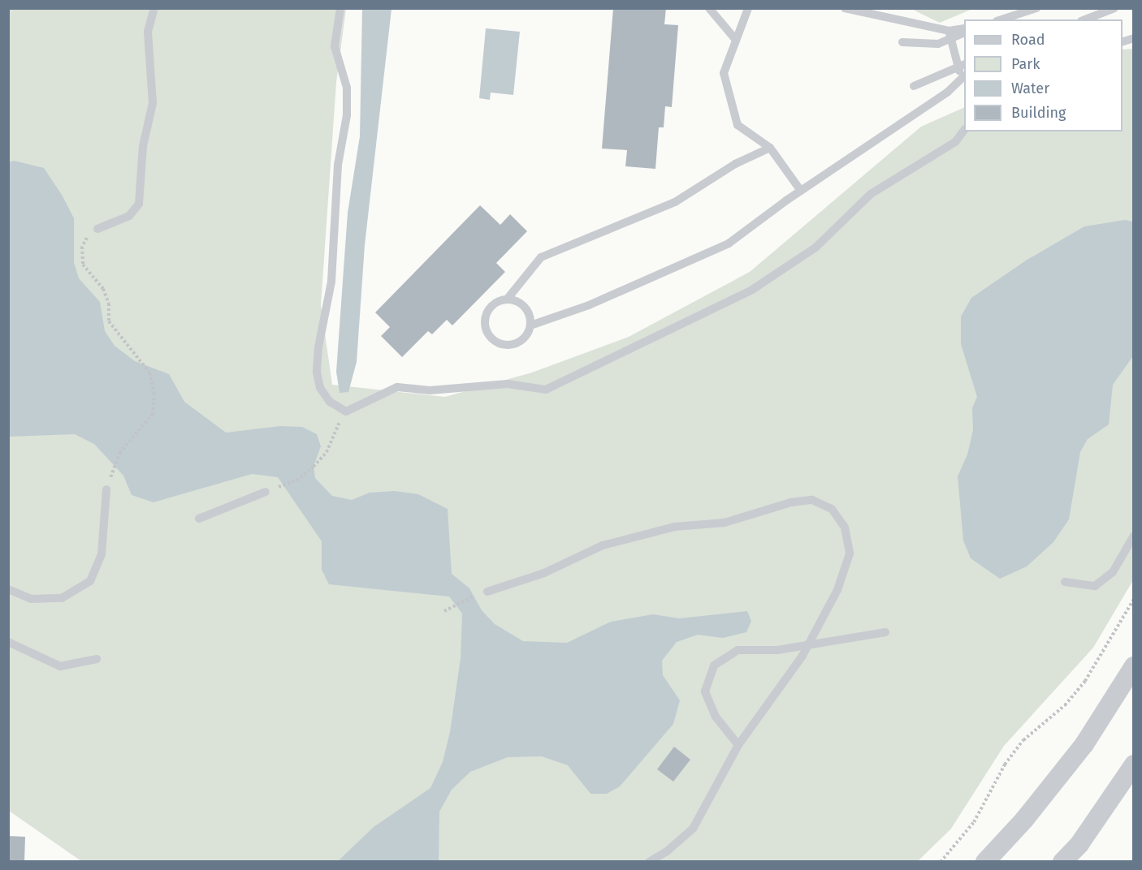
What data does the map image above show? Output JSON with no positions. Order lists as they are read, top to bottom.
{
  "legend": [
    "Road",
    "Park",
    "Water",
    "Building"
  ]
}
